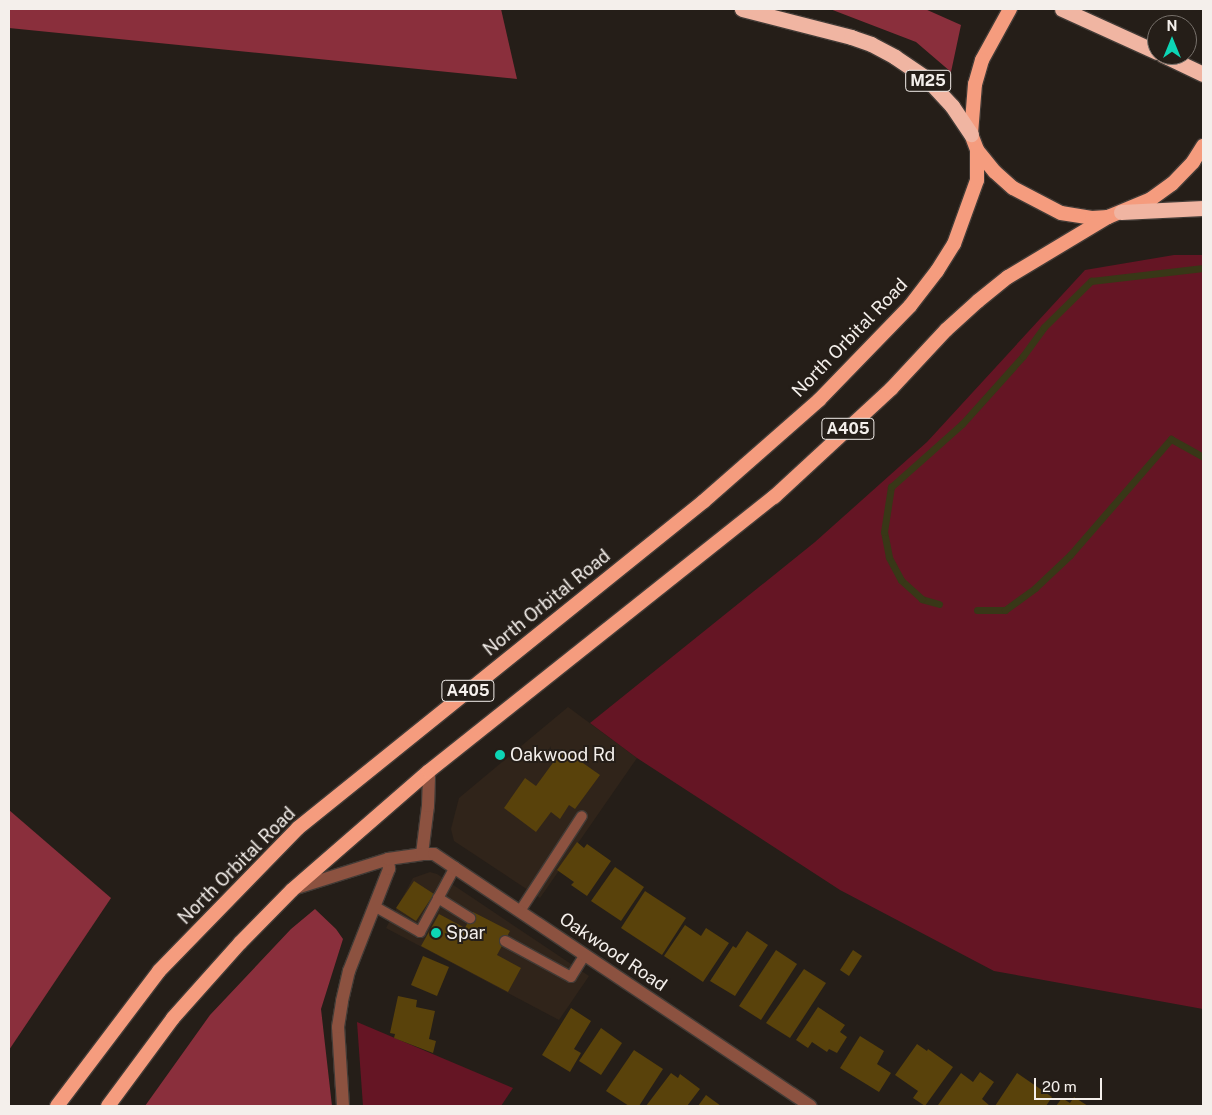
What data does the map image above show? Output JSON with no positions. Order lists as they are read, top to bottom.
{
  "streets": {
    "highway": ["M25", "North Orbital Road", "A405"],
    "street": ["Oakwood Road"]
  },
  "crossings": [
    ["A405", "Oakwood Road"]
  ],
  "places": ["Oakwood Rd", "Spar"],
  "scale_bar": "20 m",
  "north": "top"
}
